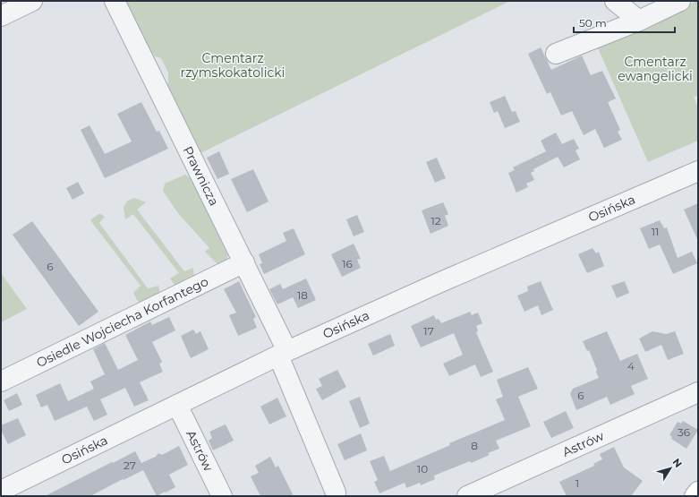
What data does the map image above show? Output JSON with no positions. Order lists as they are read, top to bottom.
{
  "streets": {
    "street": [
      "Prawnicza",
      "Osińska",
      "Osiedle Wojciecha Korfantego",
      "Astrów"
    ]
  },
  "crossings": [
    ["Prawnicza", "Osińska"],
    ["Prawnicza", "Osiedle Wojciecha Korfantego"],
    ["Osińska", "Astrów"]
  ],
  "parks": ["Cmentarz rzymskokatolicki", "Cmentarz ewangelicki"],
  "house_numbers": [
    "12",
    "11",
    "16",
    "6",
    "18",
    "17",
    "4",
    "6",
    "36",
    "8",
    "27",
    "10",
    "1"
  ],
  "scale_bar": "50 m",
  "north": "top right"
}
